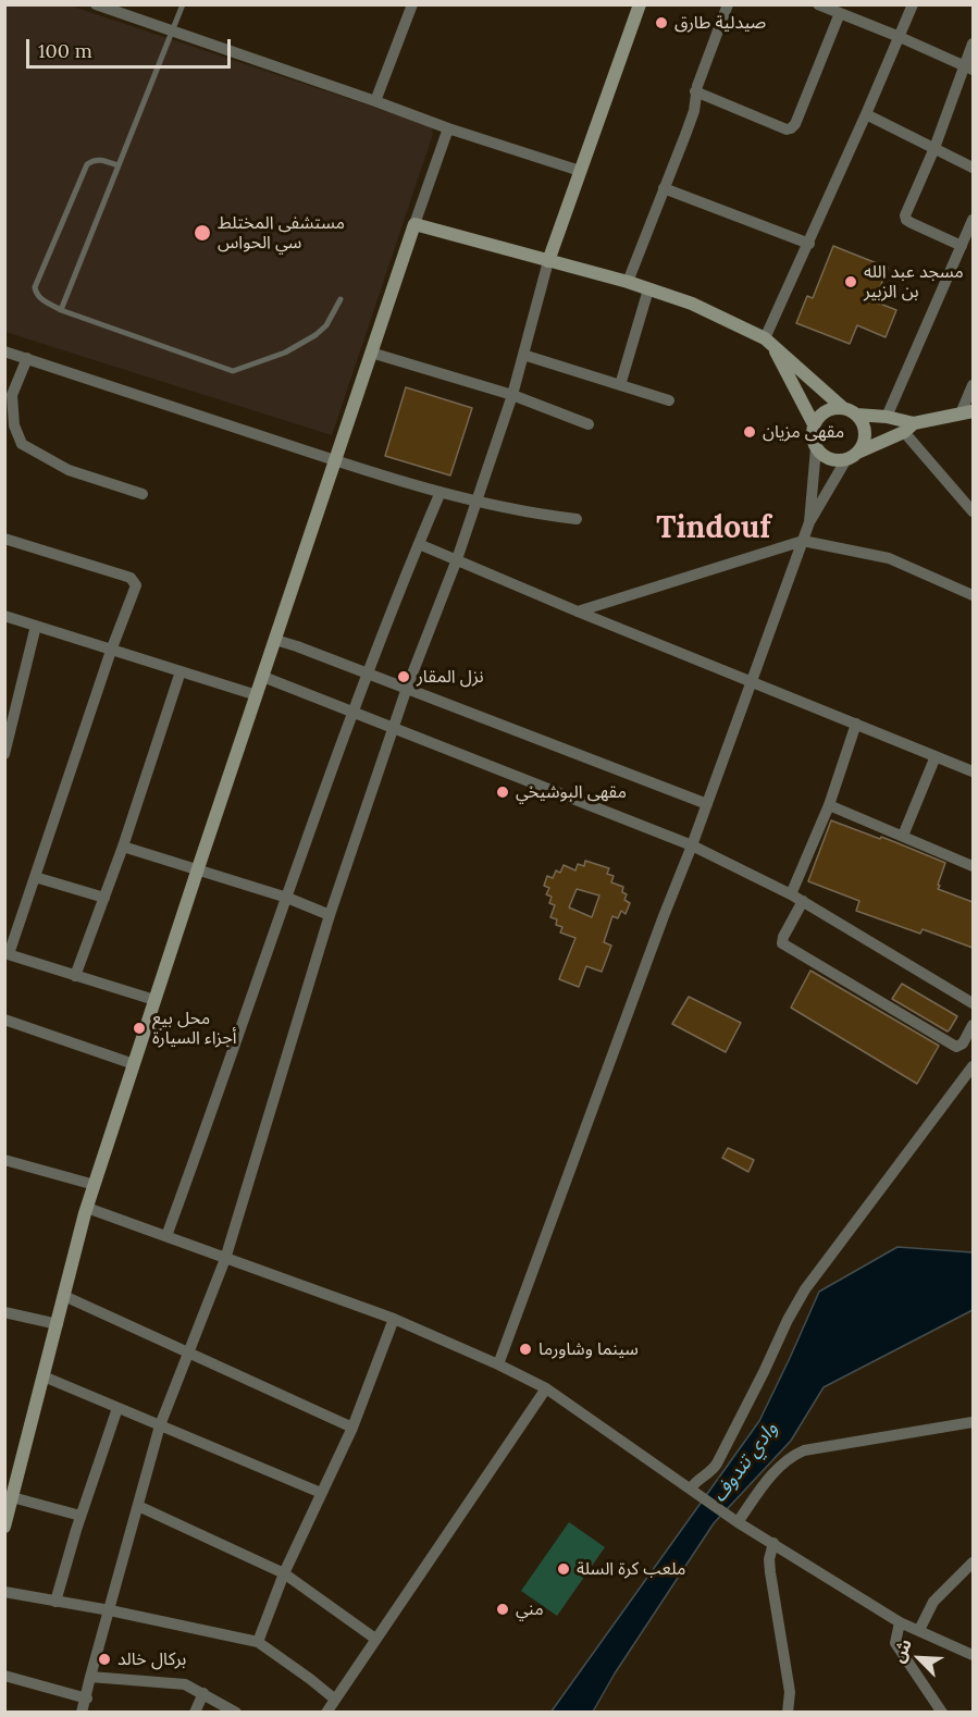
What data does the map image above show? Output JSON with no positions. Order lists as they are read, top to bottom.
{
  "districts": ["Tindouf"],
  "water": ["وادي تندوف"],
  "places": [
    "صيدلية طارق",
    "مستشفى المختلط سي الحواس",
    "مسجد عبد الله بن الزبير",
    "مقهى مزيان",
    "نزل المقار",
    "مقهى البوشيخي",
    "محل بيع أجزاء السيارة",
    "سينما وشاورما",
    "ملعب كرة السلة",
    "مني",
    "بركال خالد"
  ],
  "scale_bar": "100 m",
  "north": "top left"
}
